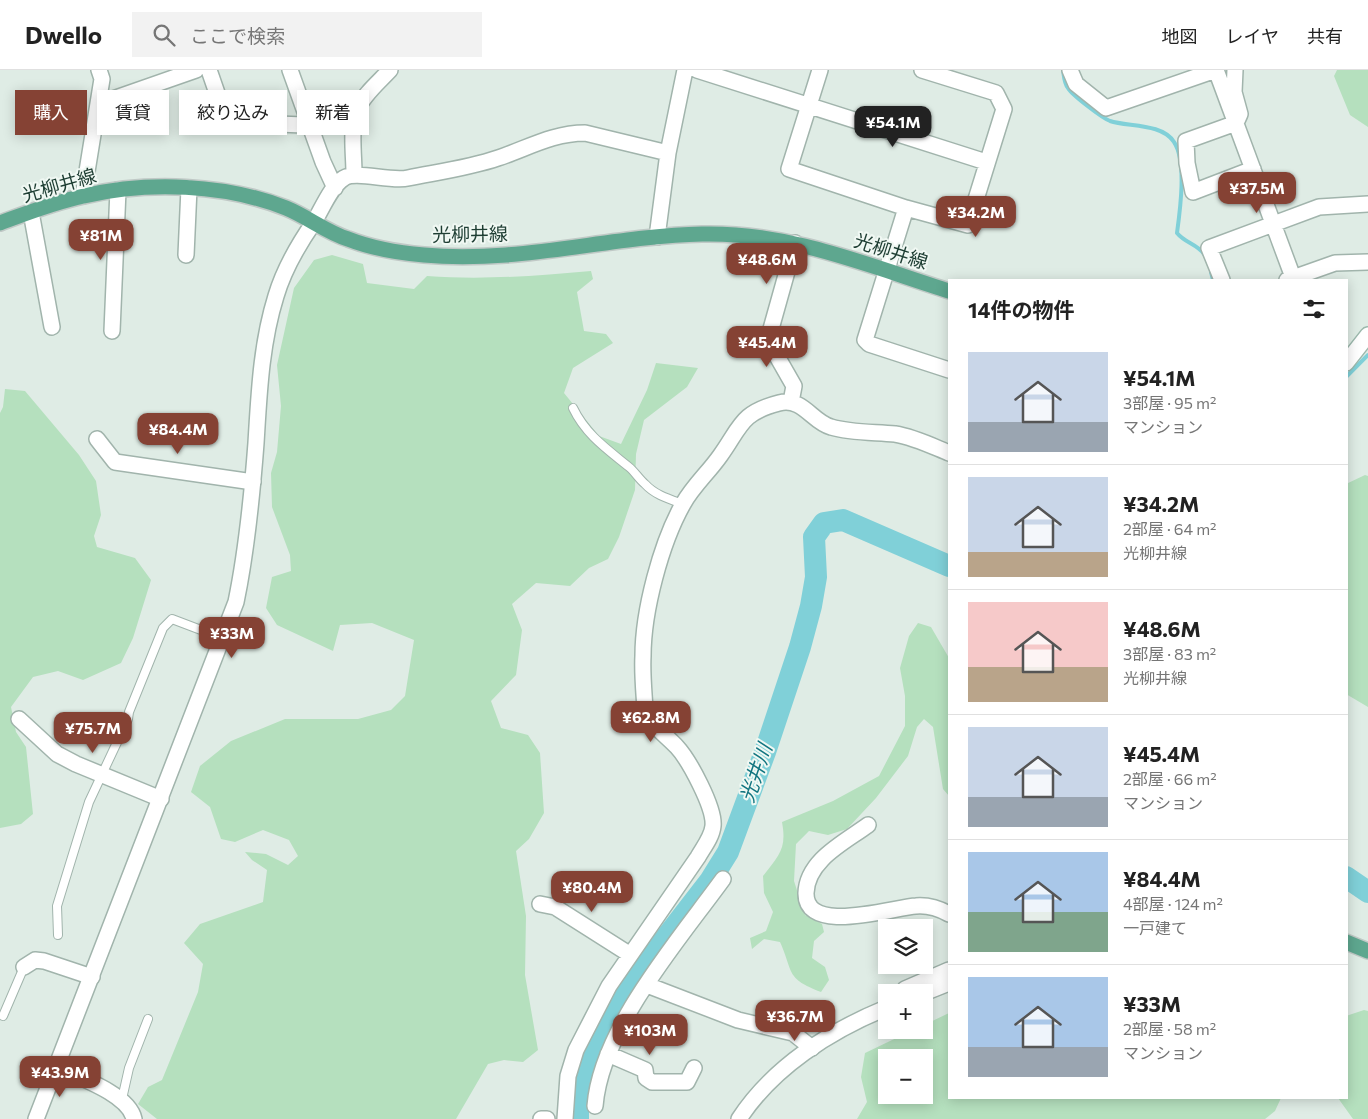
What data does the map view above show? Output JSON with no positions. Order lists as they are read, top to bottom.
{
  "streets": {
    "main road": ["光柳井線"]
  },
  "water": ["光井川"],
  "page": {
    "header": "Dwello",
    "search": "ここで検索",
    "nav": ["地図", "レイヤ", "共有"],
    "chip": [
      "購入",
      "賃貸",
      "絞り込み",
      "新着"
    ],
    "price": [
      "¥54.1M",
      "¥37.5M",
      "¥34.2M",
      "¥81M",
      "¥48.6M",
      "¥45.4M",
      "¥84.4M",
      "¥33M",
      "¥62.8M",
      "¥75.7M",
      "¥80.4M",
      "¥36.7M",
      "¥103M",
      "¥43.9M"
    ],
    "heading": "14件の物件",
    "list": [
      {
        "name": "¥54.1M",
        "note": "3部屋 · 95 m² · マンション"
      },
      {
        "name": "¥34.2M",
        "note": "2部屋 · 64 m² · 光柳井線"
      },
      {
        "name": "¥48.6M",
        "note": "3部屋 · 83 m² · 光柳井線"
      },
      {
        "name": "¥45.4M",
        "note": "2部屋 · 66 m² · マンション"
      },
      {
        "name": "¥84.4M",
        "note": "4部屋 · 124 m² · 一戸建て"
      },
      {
        "name": "¥33M",
        "note": "2部屋 · 58 m² · マンション"
      }
    ],
    "map_buttons": ["+", "−"]
  }
}
